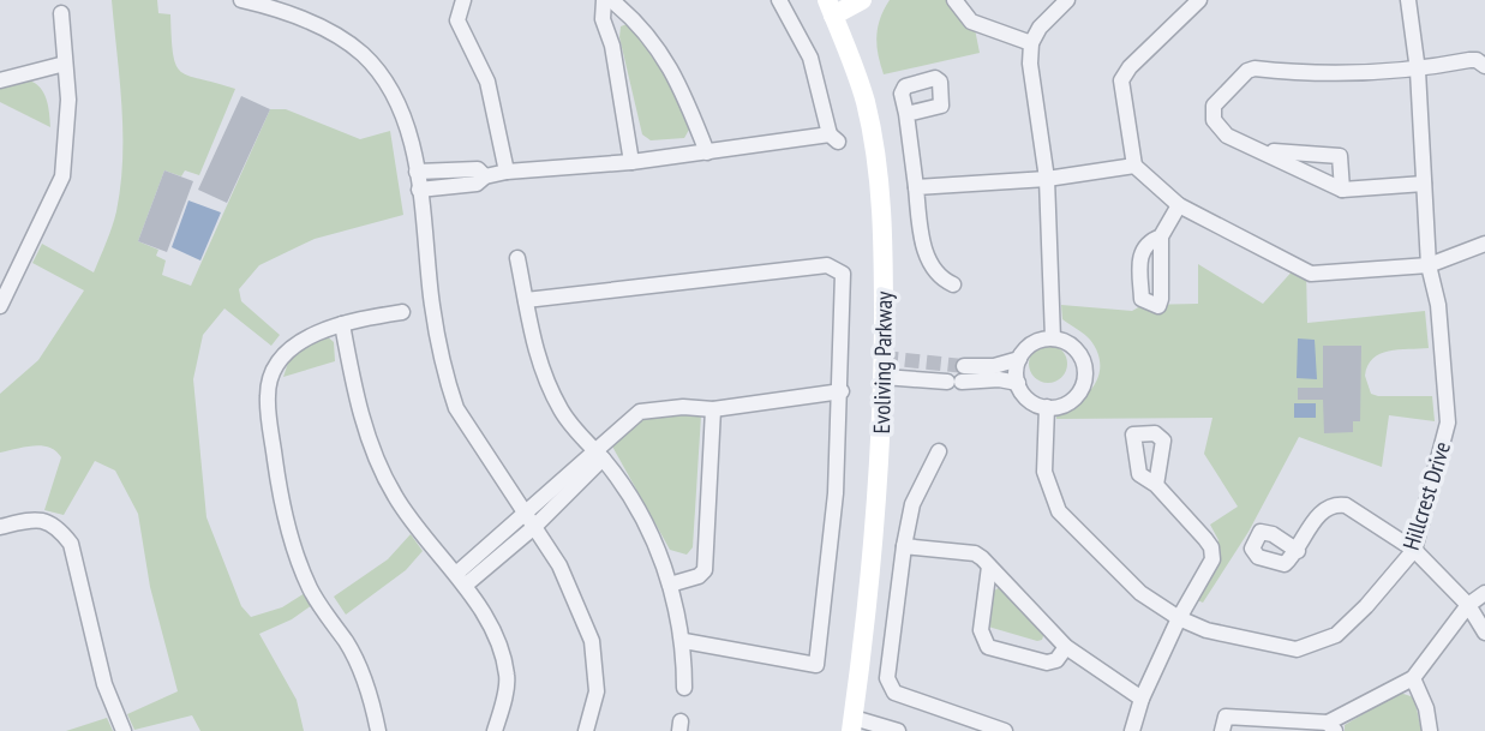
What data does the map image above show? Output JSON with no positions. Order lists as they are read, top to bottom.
{
  "streets": {
    "street": ["Evoliving Parkway", "Hillcrest Drive"]
  }
}
